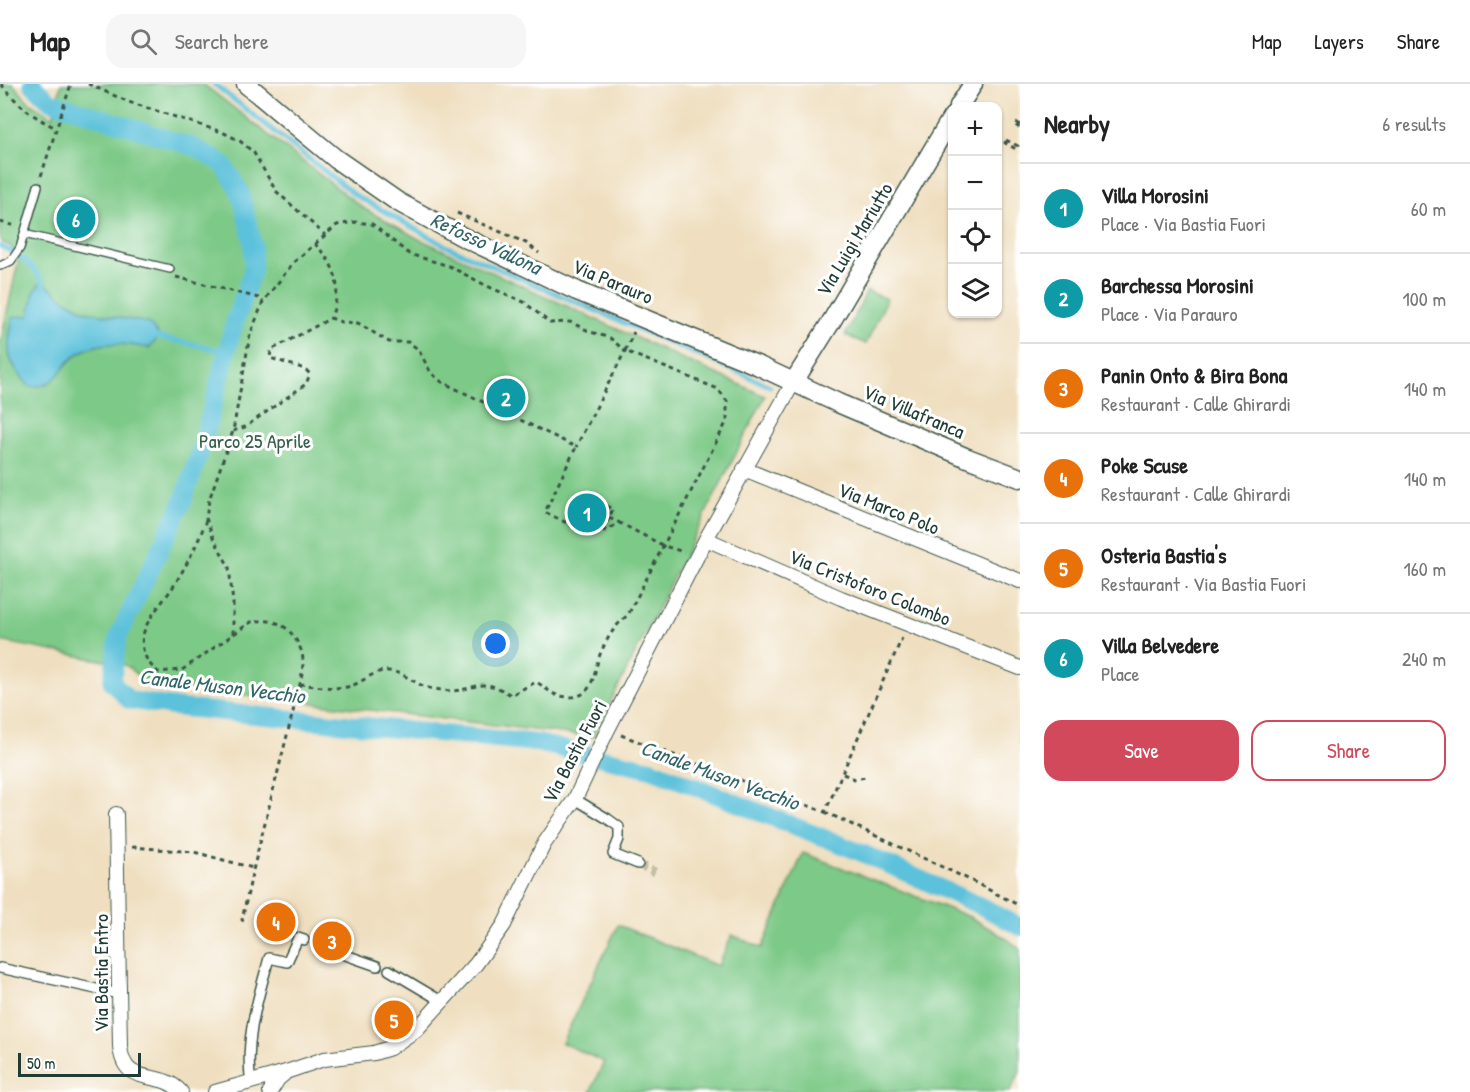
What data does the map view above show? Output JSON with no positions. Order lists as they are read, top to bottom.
{
  "streets": {
    "main road": ["Via Luigi Mariutto", "Via Parauro", "Via Villafranca"],
    "street": [
      "Via Marco Polo",
      "Via Cristoforo Colombo",
      "Via Bastia Fuori",
      "Via Bastia Entro"
    ]
  },
  "crossings": [
    ["Via Luigi Mariutto", "Via Parauro"],
    ["Via Luigi Mariutto", "Via Villafranca"],
    ["Via Luigi Mariutto", "Via Bastia Fuori"],
    ["Via Parauro", "Via Villafranca"],
    ["Via Parauro", "Via Bastia Fuori"],
    ["Via Villafranca", "Via Bastia Fuori"],
    ["Via Marco Polo", "Via Bastia Fuori"],
    ["Via Cristoforo Colombo", "Via Bastia Fuori"]
  ],
  "water": ["Refosso Vallona", "Canale Muson Vecchio"],
  "parks": ["Parco 25 Aprile"],
  "scale_bar": "50 m",
  "page": {
    "header": "Map",
    "search": "Search here",
    "nav": ["Map", "Layers", "Share"],
    "heading": ["Nearby", "6 results"],
    "map_buttons": ["+", "−"],
    "list": [
      {
        "mark": "1",
        "name": "Villa Morosini",
        "note": "Place · Via Bastia Fuori",
        "value": "60 m"
      },
      {
        "mark": "2",
        "name": "Barchessa Morosini",
        "note": "Place · Via Parauro",
        "value": "100 m"
      },
      {
        "mark": "3",
        "name": "Panin Onto & Bira Bona",
        "note": "Restaurant · Calle Ghirardi",
        "value": "140 m"
      },
      {
        "mark": "4",
        "name": "Poke Scuse",
        "note": "Restaurant · Calle Ghirardi",
        "value": "140 m"
      },
      {
        "mark": "5",
        "name": "Osteria Bastia's",
        "note": "Restaurant · Via Bastia Fuori",
        "value": "160 m"
      },
      {
        "mark": "6",
        "name": "Villa Belvedere",
        "note": "Place",
        "value": "240 m"
      }
    ],
    "pins": [
      "6",
      "2",
      "1",
      "4",
      "3",
      "5"
    ],
    "buttons": ["Save", "Share"],
    "scale": "50 m"
  }
}
